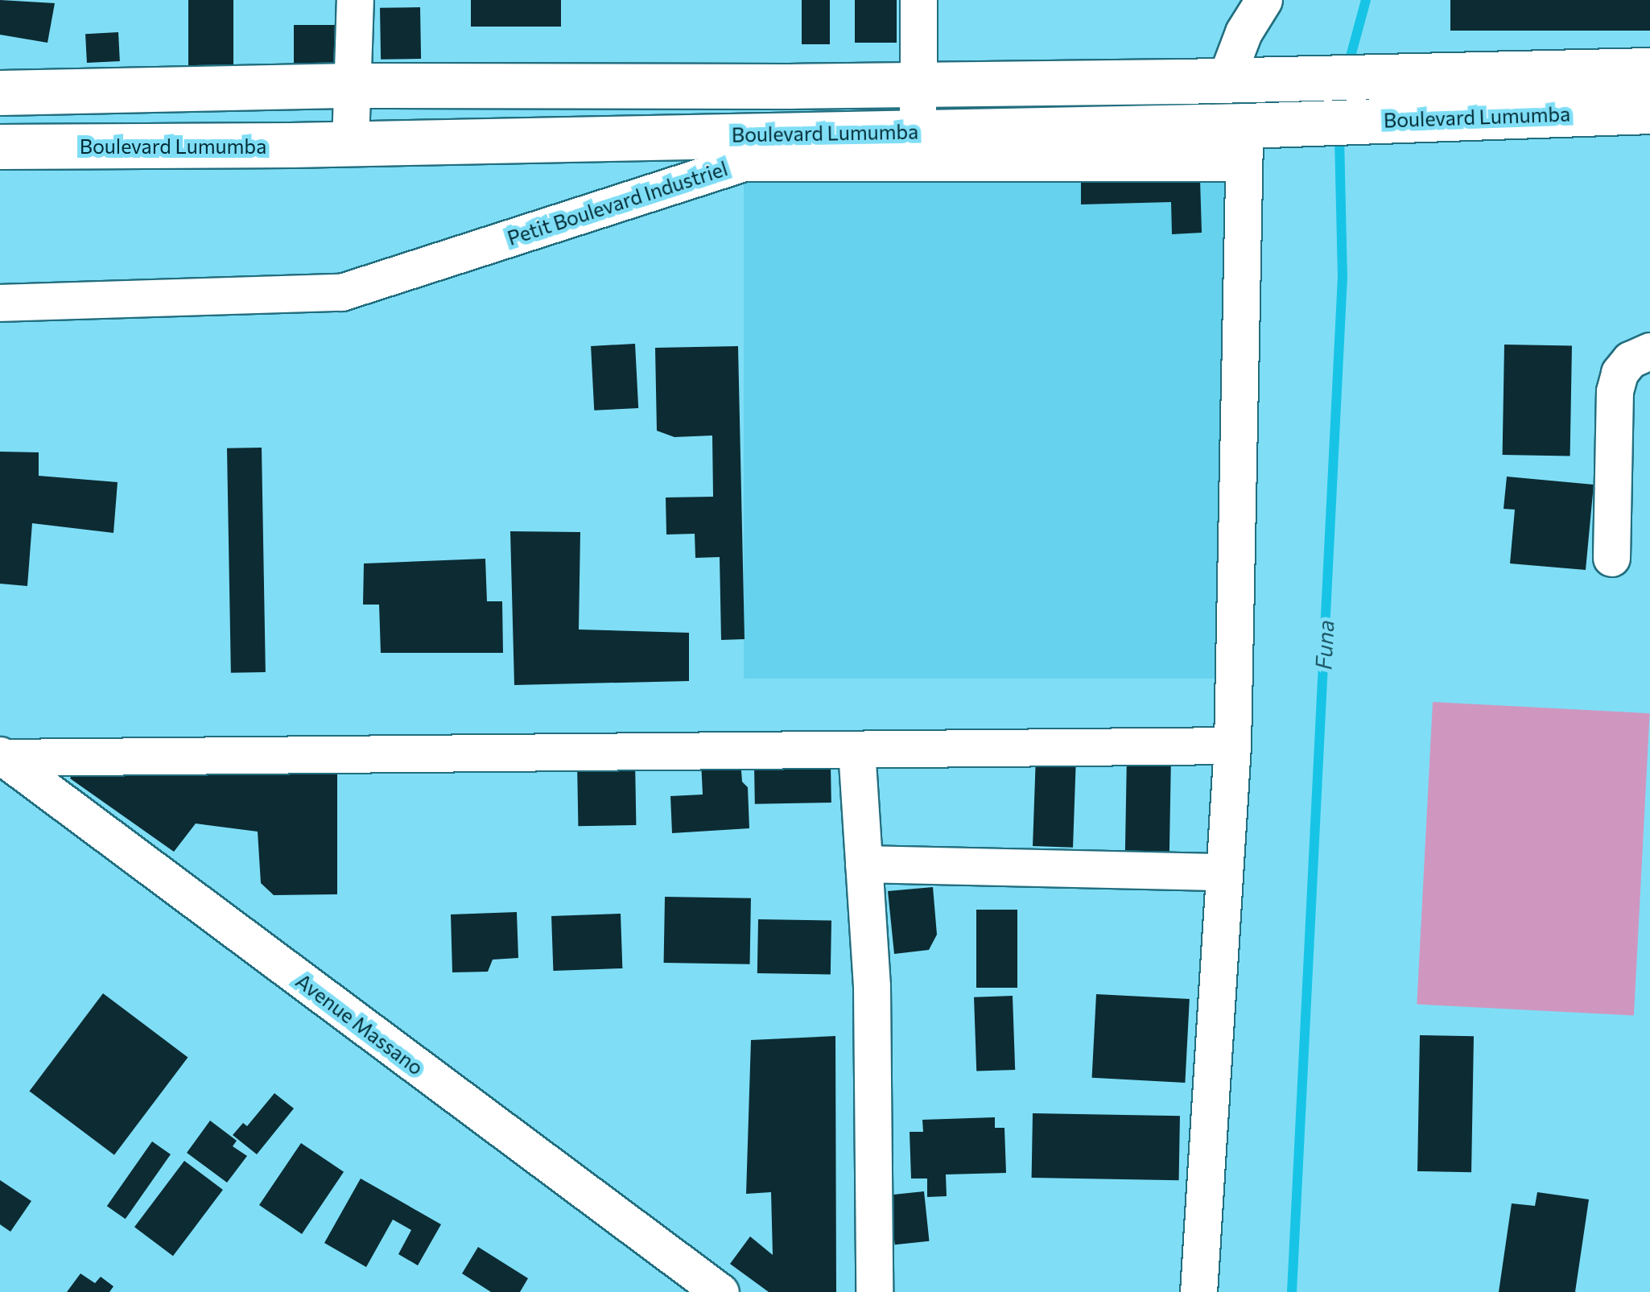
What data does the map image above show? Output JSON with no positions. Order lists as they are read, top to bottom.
{
  "streets": {
    "main road": ["Boulevard Lumumba"],
    "street": ["Petit Boulevard Industriel", "Avenue Massano"]
  },
  "crossings": [
    ["Boulevard Lumumba", "Petit Boulevard Industriel"]
  ],
  "water": ["Funa"]
}
